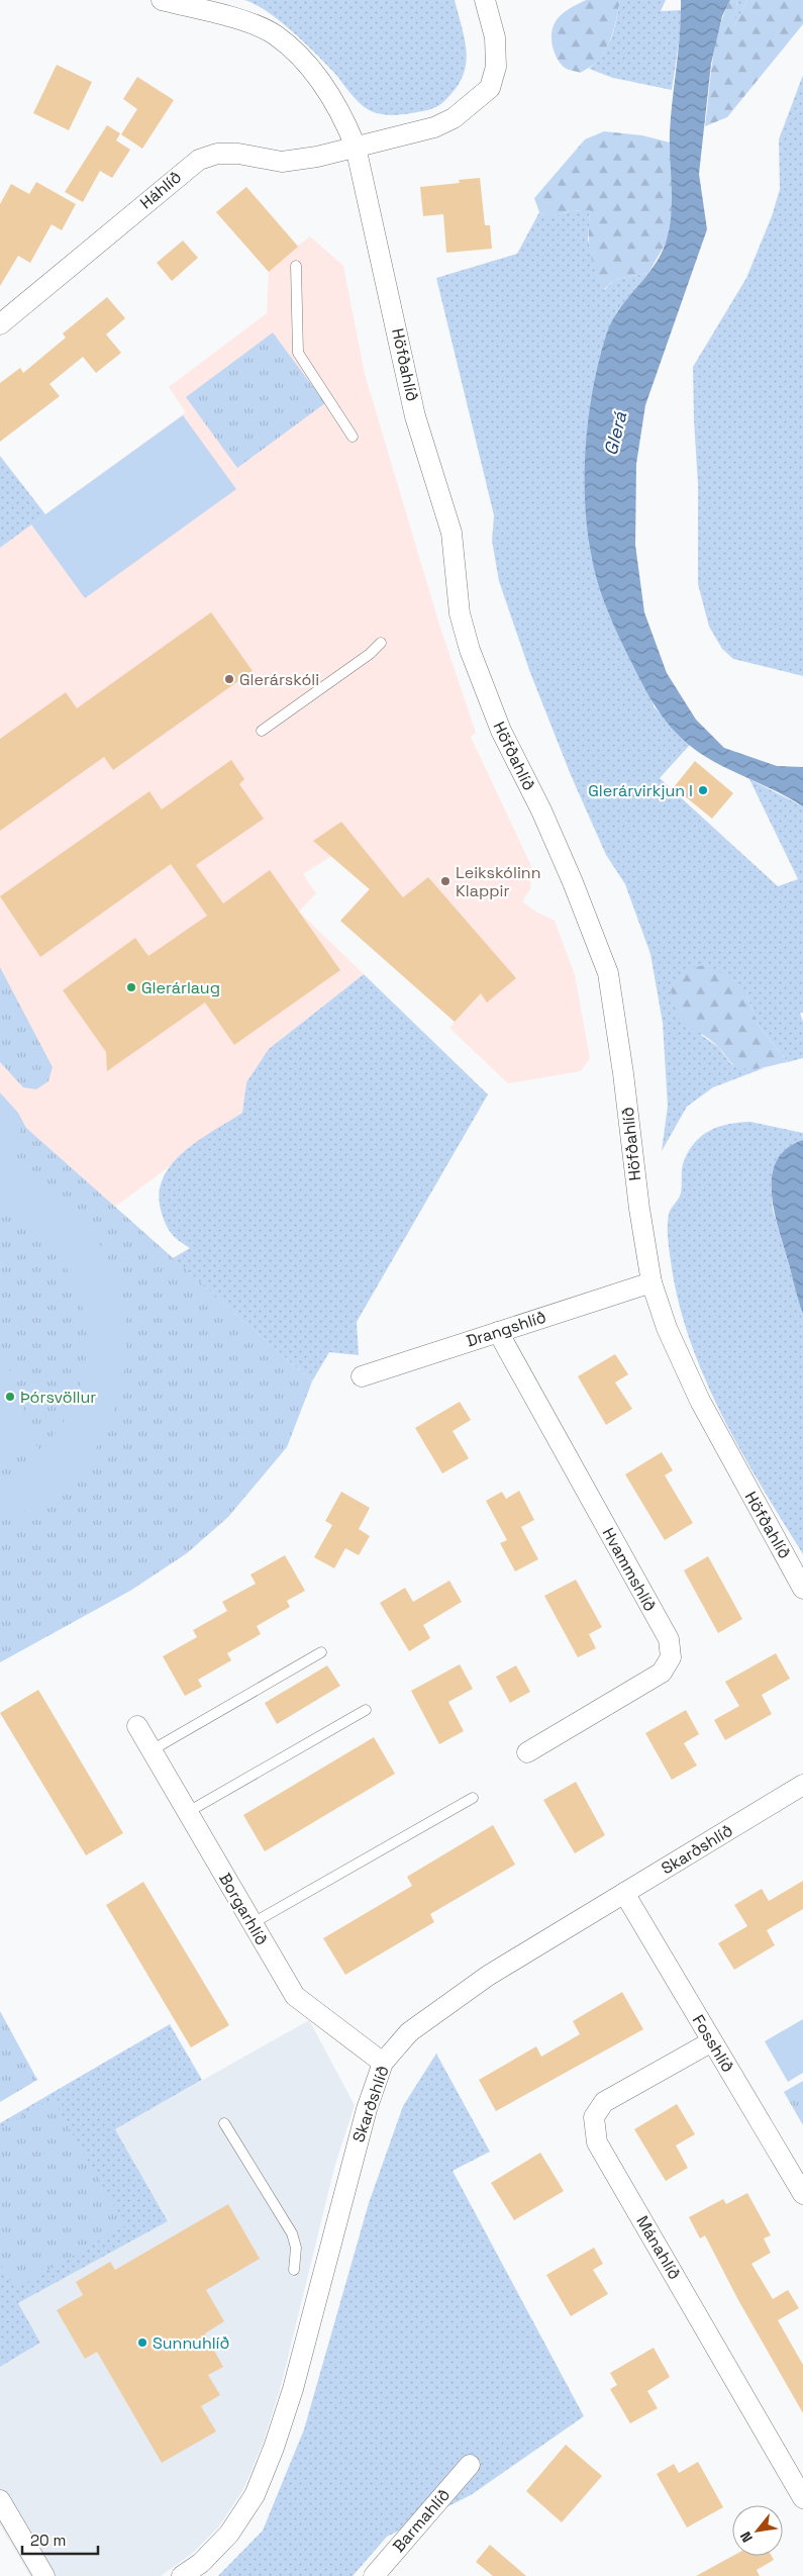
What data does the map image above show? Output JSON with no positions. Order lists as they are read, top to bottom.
{
  "streets": {
    "street": [
      "Háhlíð",
      "Höfðahlíð",
      "Drangshlíð",
      "Hvammshlíð",
      "Skarðshlíð",
      "Borgarhlíð",
      "Fosshlíð",
      "Mánahlíð",
      "Barmahlíð"
    ]
  },
  "crossings": [
    ["Háhlíð", "Höfðahlíð"],
    ["Höfðahlíð", "Drangshlíð"],
    ["Drangshlíð", "Hvammshlíð"],
    ["Skarðshlíð", "Borgarhlíð"],
    ["Skarðshlíð", "Fosshlíð"],
    ["Fosshlíð", "Mánahlíð"]
  ],
  "water": ["Glerá"],
  "places": [
    "Glerárskóli",
    "Glerárvirkjun I",
    "Leikskólinn Klappir",
    "Glerárlaug",
    "Þórsvöllur",
    "Sunnuhlíð"
  ],
  "scale_bar": "20 m",
  "north": "bottom left"
}
